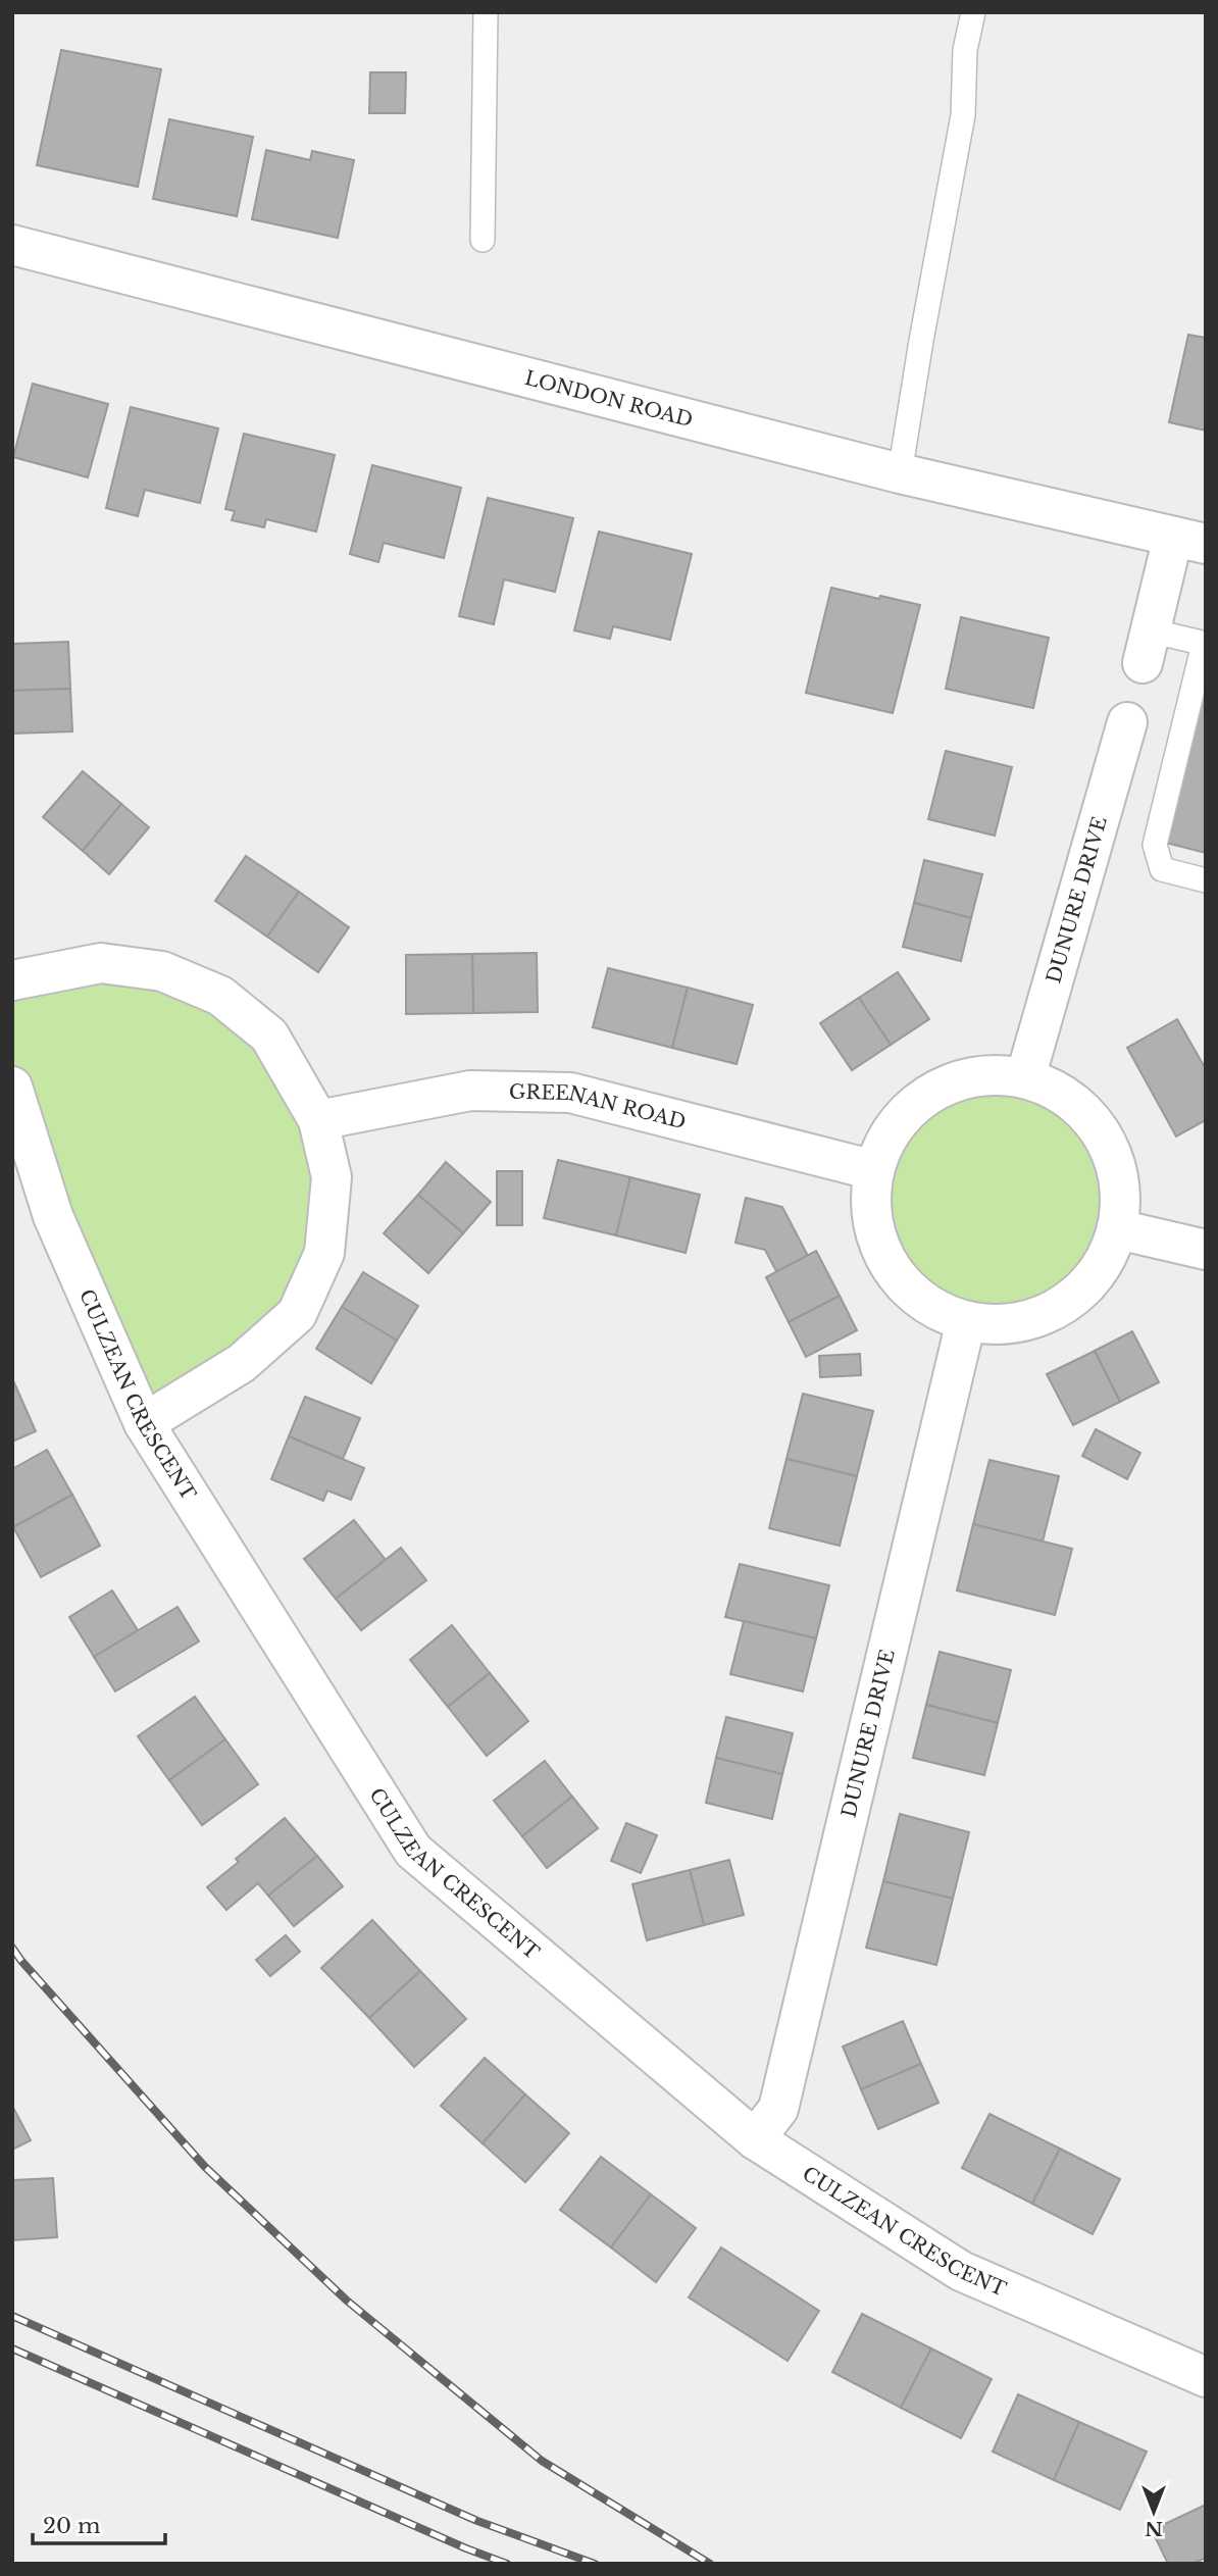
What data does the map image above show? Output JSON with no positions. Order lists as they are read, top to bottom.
{
  "streets": {
    "street": [
      "LONDON ROAD",
      "DUNURE DRIVE",
      "GREENAN ROAD",
      "CULZEAN CRESCENT"
    ]
  },
  "crossings": [
    ["DUNURE DRIVE", "GREENAN ROAD"],
    ["DUNURE DRIVE", "CULZEAN CRESCENT"]
  ],
  "scale_bar": "20 m",
  "north": "bottom"
}
